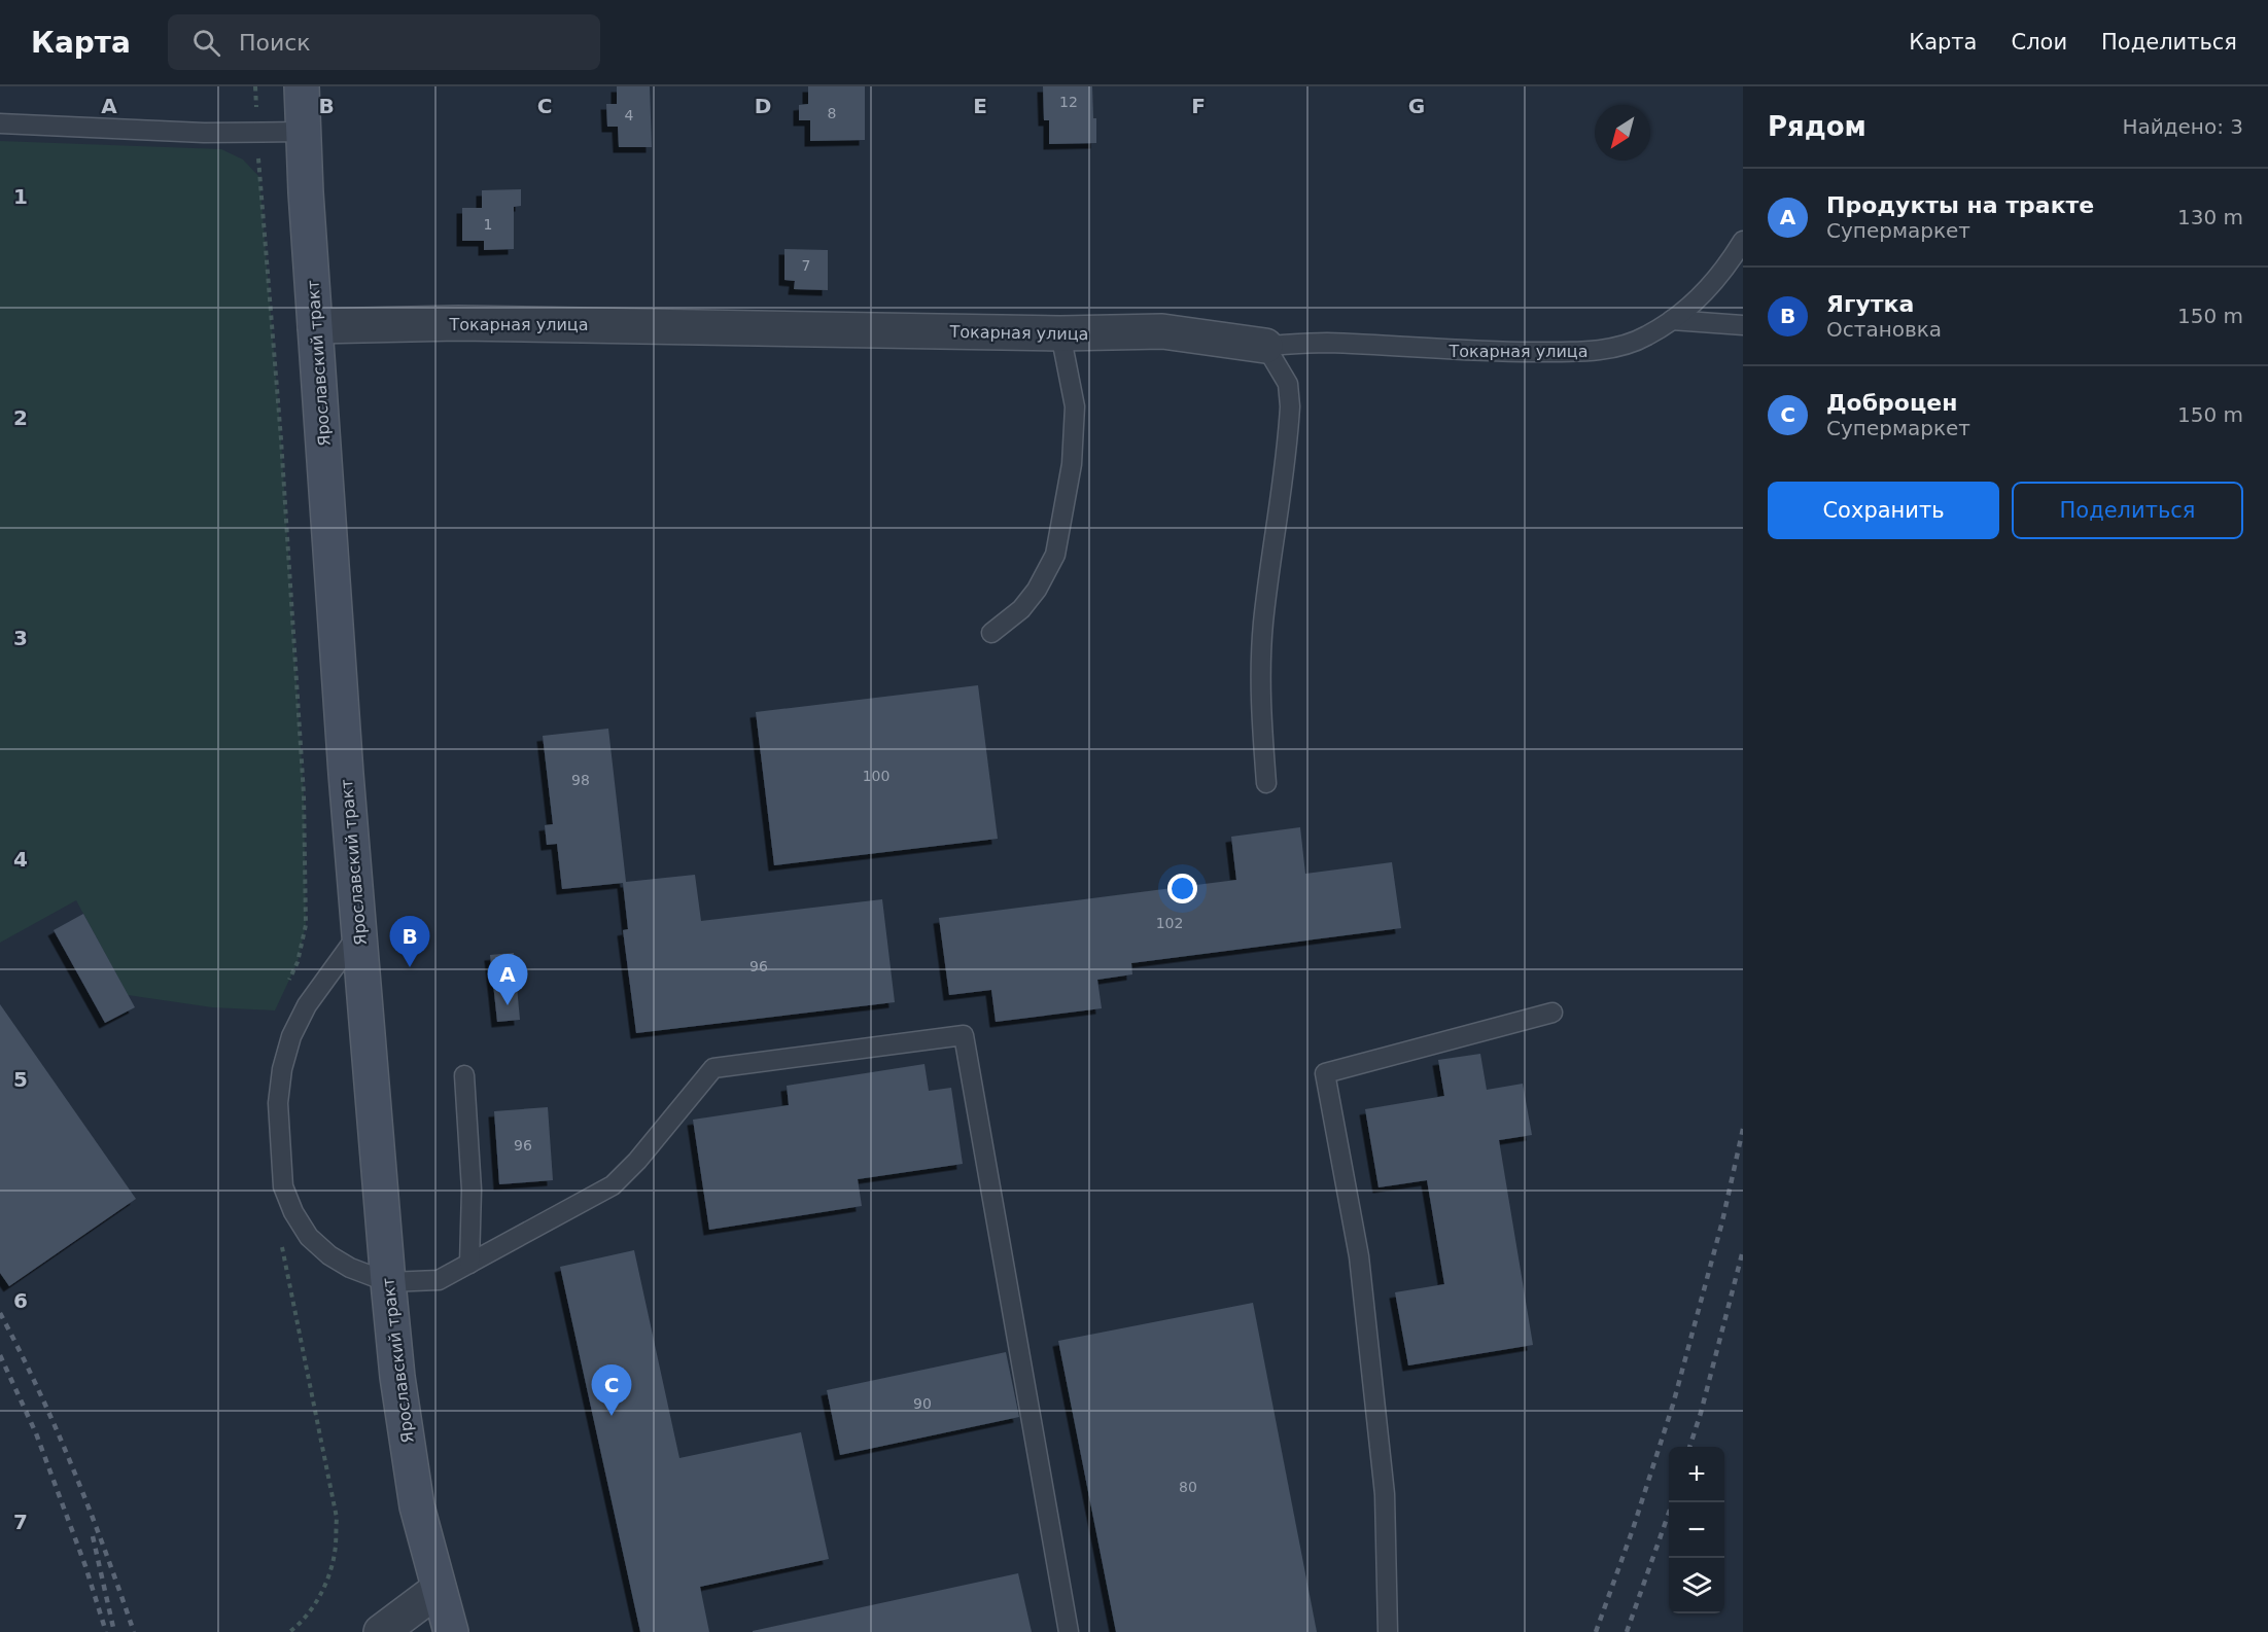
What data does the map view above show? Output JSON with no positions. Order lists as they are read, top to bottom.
{
  "streets": {
    "street": ["Токарная улица", "Ярославский тракт"]
  },
  "crossings": [
    ["Токарная улица", "Ярославский тракт"]
  ],
  "house_numbers": [
    "12",
    "8",
    "4",
    "1",
    "7",
    "100",
    "98",
    "102",
    "96",
    "96",
    "90",
    "80"
  ],
  "north": "bottom left",
  "page": {
    "header": "Карта",
    "search": "Поиск",
    "nav": ["Карта", "Слои", "Поделиться"],
    "heading": ["Рядом", "Найдено: 3"],
    "list": [
      {
        "mark": "A",
        "name": "Продукты на тракте",
        "note": "Супермаркет",
        "value": "130 m"
      },
      {
        "mark": "B",
        "name": "Ягутка",
        "note": "Остановка",
        "value": "150 m"
      },
      {
        "mark": "C",
        "name": "Доброцен",
        "note": "Супермаркет",
        "value": "150 m"
      }
    ],
    "buttons": ["Сохранить", "Поделиться"],
    "pins": ["B", "A", "C"],
    "map_buttons": ["+", "−"]
  },
  "grid": {
    "columns": [
      "A",
      "B",
      "C",
      "D",
      "E",
      "F",
      "G"
    ],
    "rows": [
      "1",
      "2",
      "3",
      "4",
      "5",
      "6",
      "7"
    ]
  }
}
